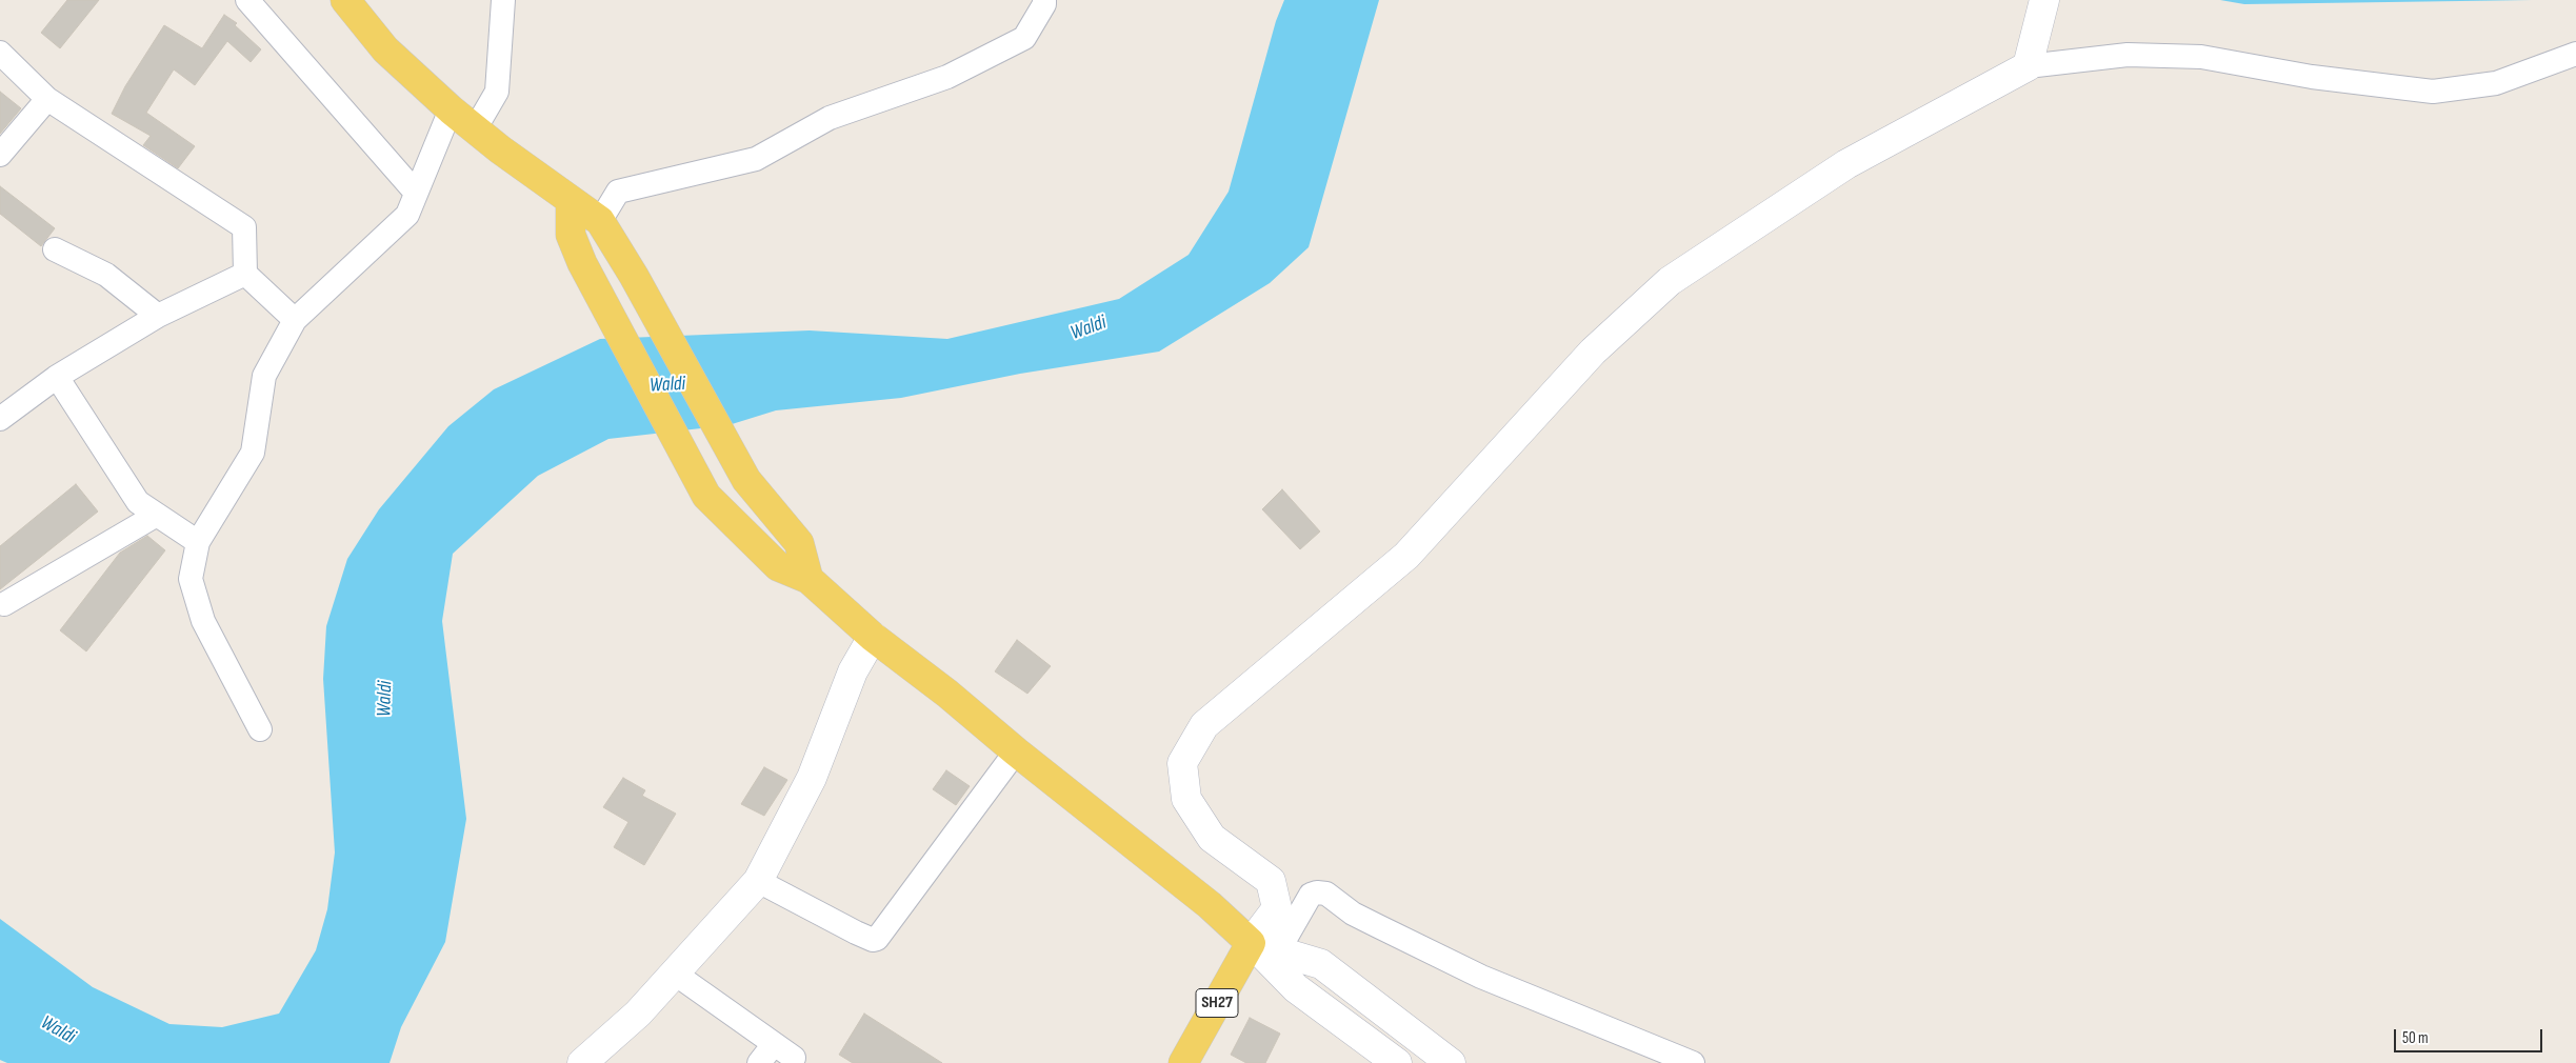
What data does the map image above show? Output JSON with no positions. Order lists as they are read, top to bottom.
{
  "streets": {
    "main road": ["SH27"]
  },
  "water": ["Waldi"],
  "scale_bar": "50 m"
}
